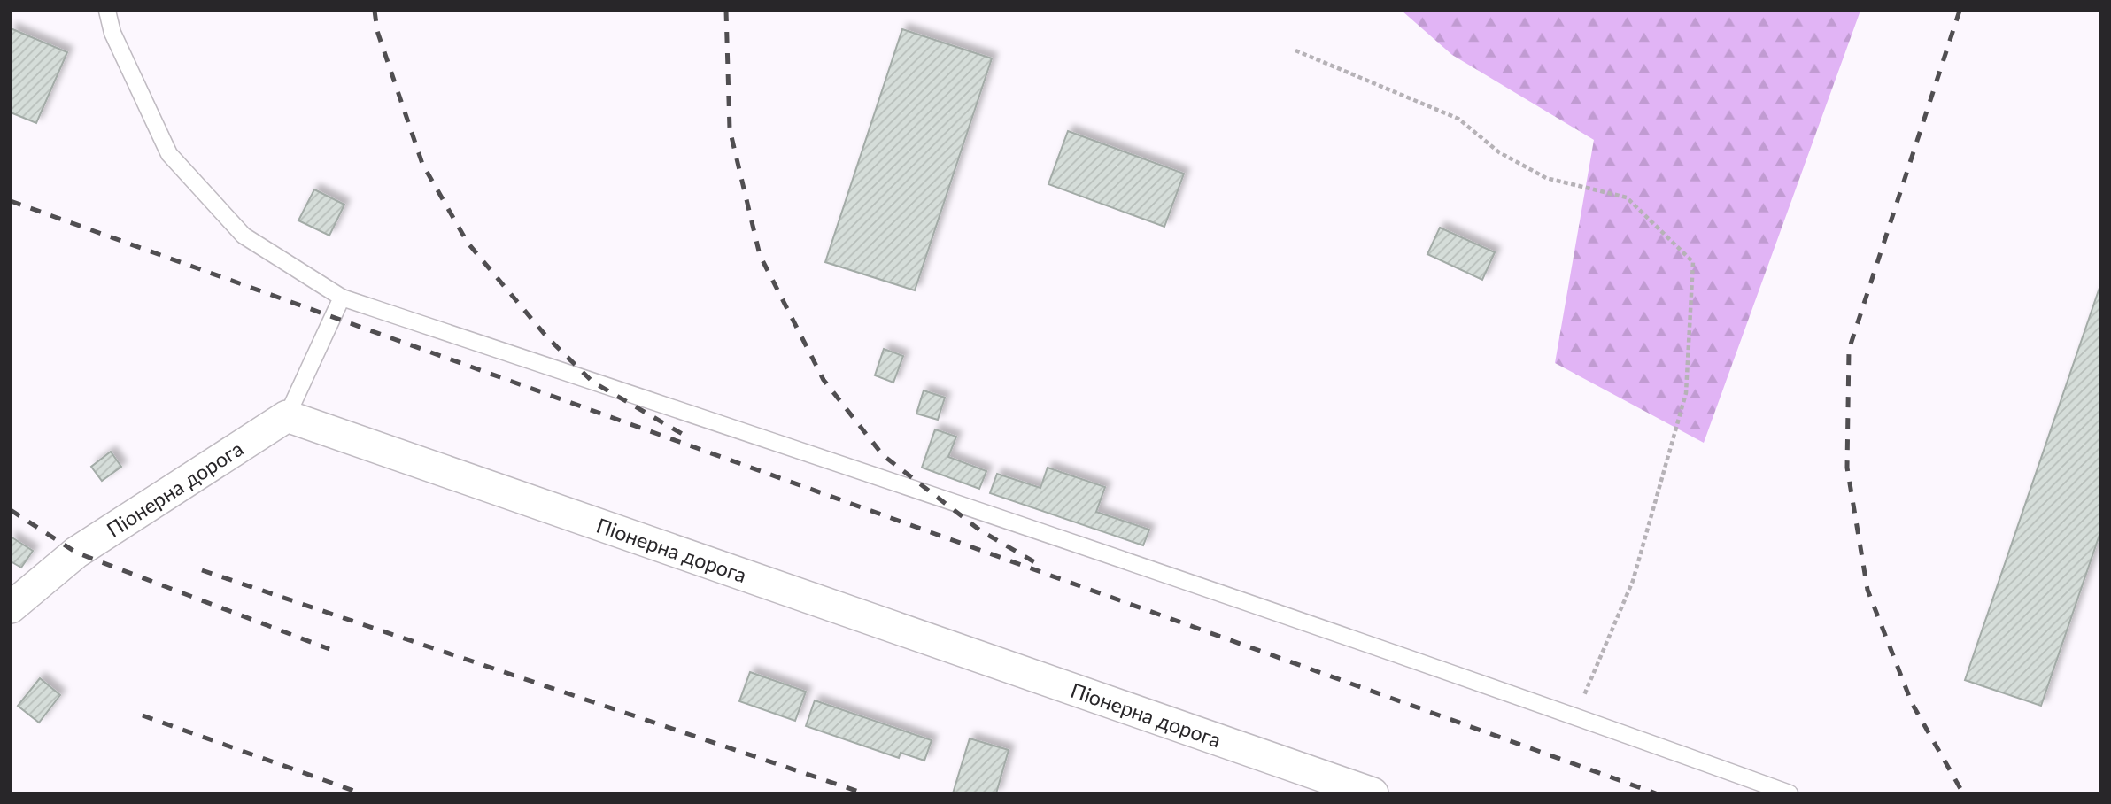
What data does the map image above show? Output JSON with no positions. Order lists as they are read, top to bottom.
{
  "streets": {
    "street": ["Піонерна дорога"]
  }
}
